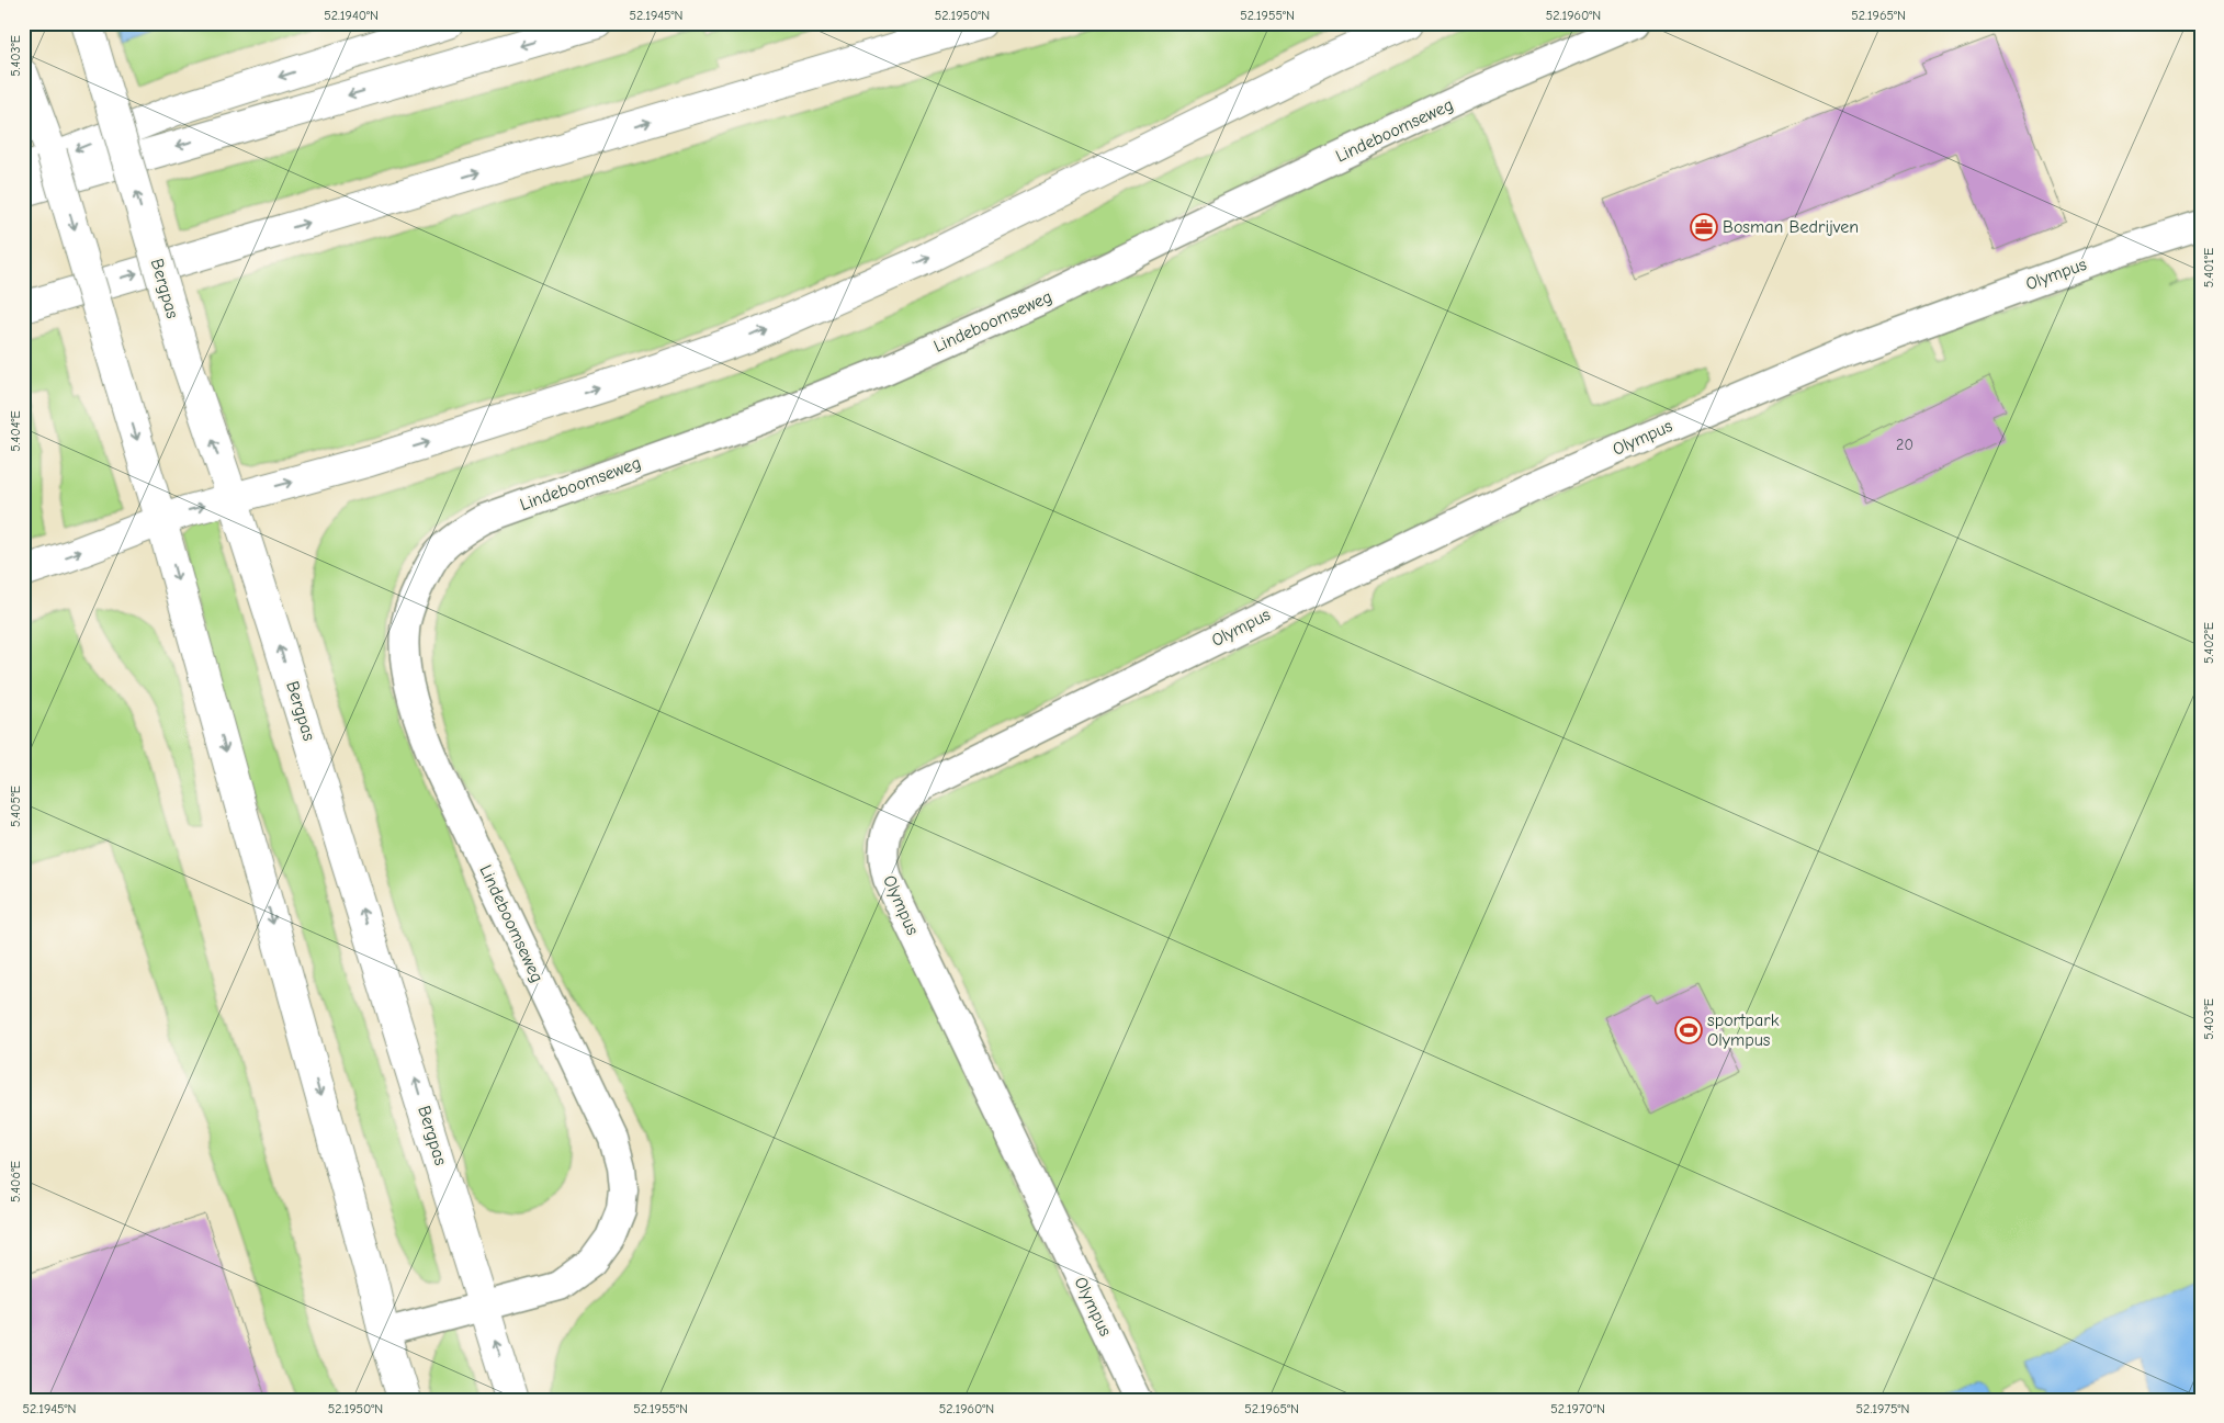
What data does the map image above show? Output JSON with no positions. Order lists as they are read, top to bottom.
{
  "streets": {
    "main road": ["Bergpas"],
    "street": ["Lindeboomseweg", "Olympus"]
  },
  "crossings": [
    ["Lindeboomseweg", "Bergpas"]
  ],
  "places": {
    "office": ["Bosman Bedrijven"],
    "sports": ["sportpark Olympus"]
  },
  "house_numbers": ["20"],
  "coordinates": [
    "52.1940°N",
    "52.1945°N",
    "52.1950°N",
    "52.1955°N",
    "52.1960°N",
    "52.1965°N",
    "5.403°E",
    "5.401°E",
    "5.404°E",
    "5.402°E",
    "5.405°E",
    "5.406°E",
    "52.1970°N",
    "52.1975°N"
  ]
}
